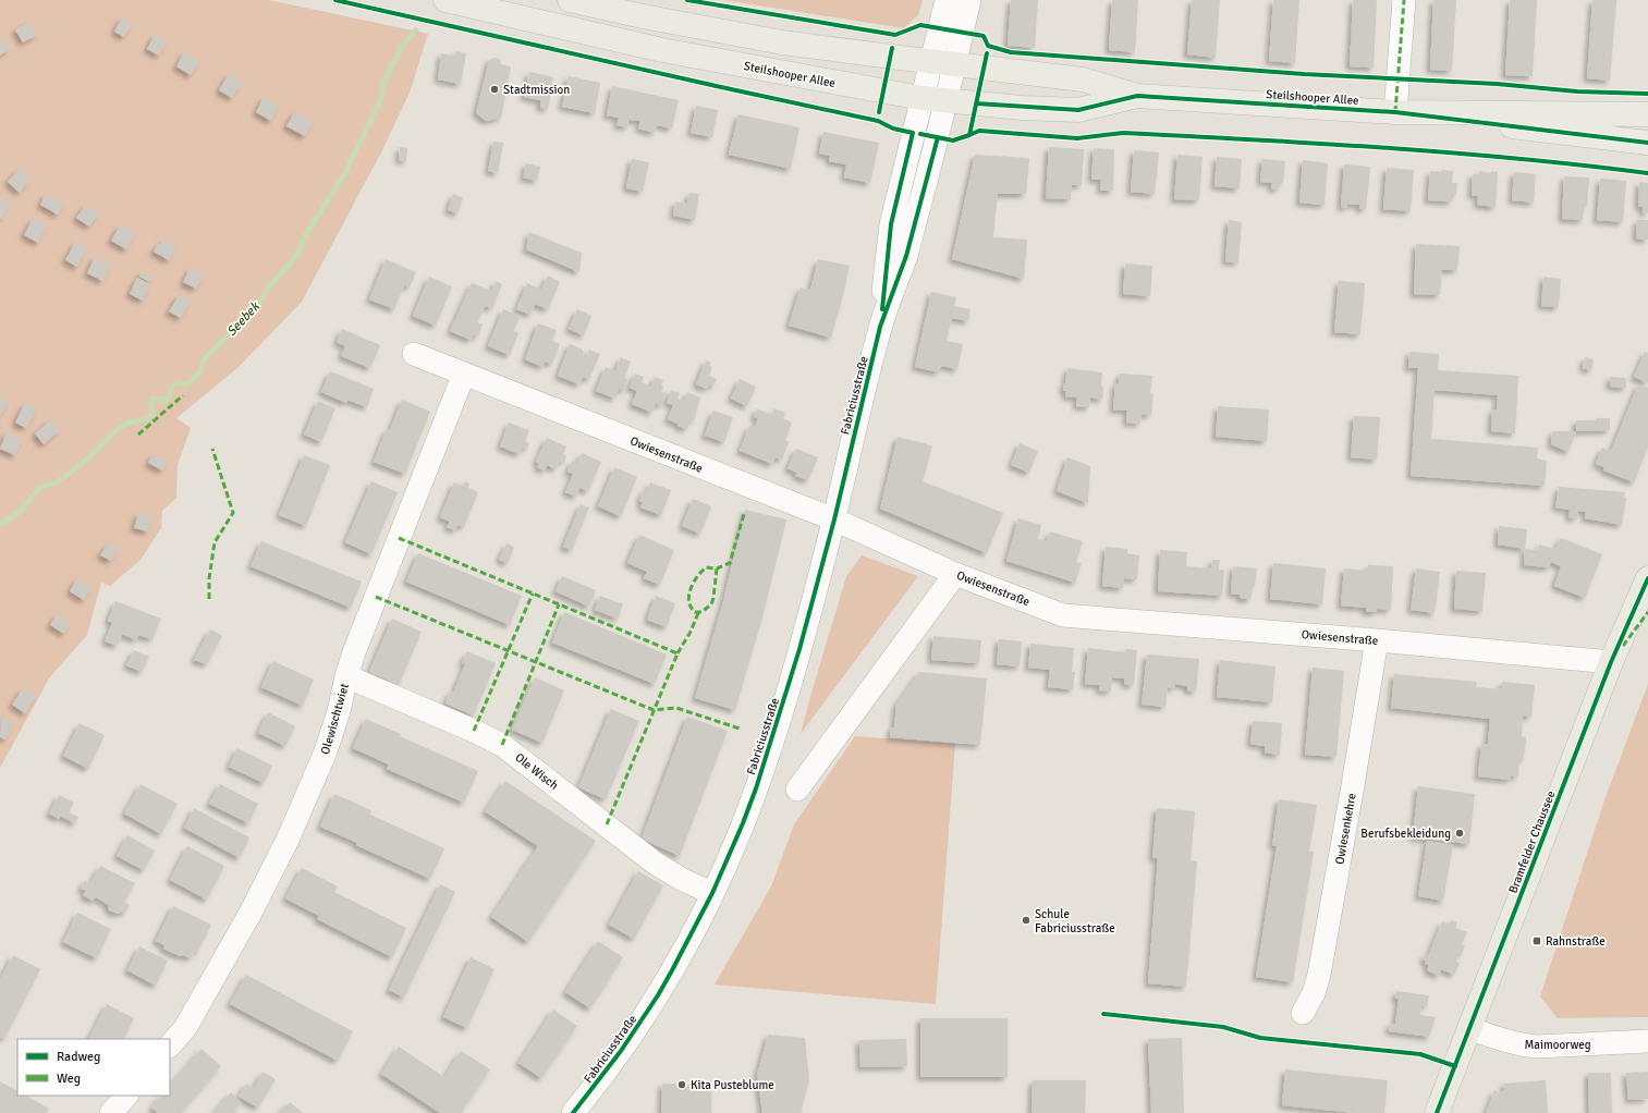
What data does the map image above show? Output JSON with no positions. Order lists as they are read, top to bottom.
{
  "streets": {
    "main road": ["Steilshooper Allee", "Bramfelder Chaussee"],
    "street": [
      "Fabriciusstraße",
      "Owiesenstraße",
      "Olewischtwiet",
      "Ole Wisch",
      "Owiesenkehre",
      "Maimoorweg"
    ]
  },
  "crossings": [
    ["Steilshooper Allee", "Fabriciusstraße"],
    ["Fabriciusstraße", "Owiesenstraße"],
    ["Fabriciusstraße", "Ole Wisch"],
    ["Owiesenstraße", "Olewischtwiet"],
    ["Owiesenstraße", "Owiesenkehre"],
    ["Owiesenstraße", "Bramfelder Chaussee"],
    ["Olewischtwiet", "Ole Wisch"],
    ["Bramfelder Chaussee", "Maimoorweg"]
  ],
  "water": ["Seebek"],
  "places": {
    "other": [
      "Stadtmission",
      "Berufsbekleidung",
      "Schule Fabriciusstraße",
      "Kita Pusteblume"
    ],
    "transit": ["Rahnstraße"]
  },
  "legend": ["Radweg", "Weg"]
}
